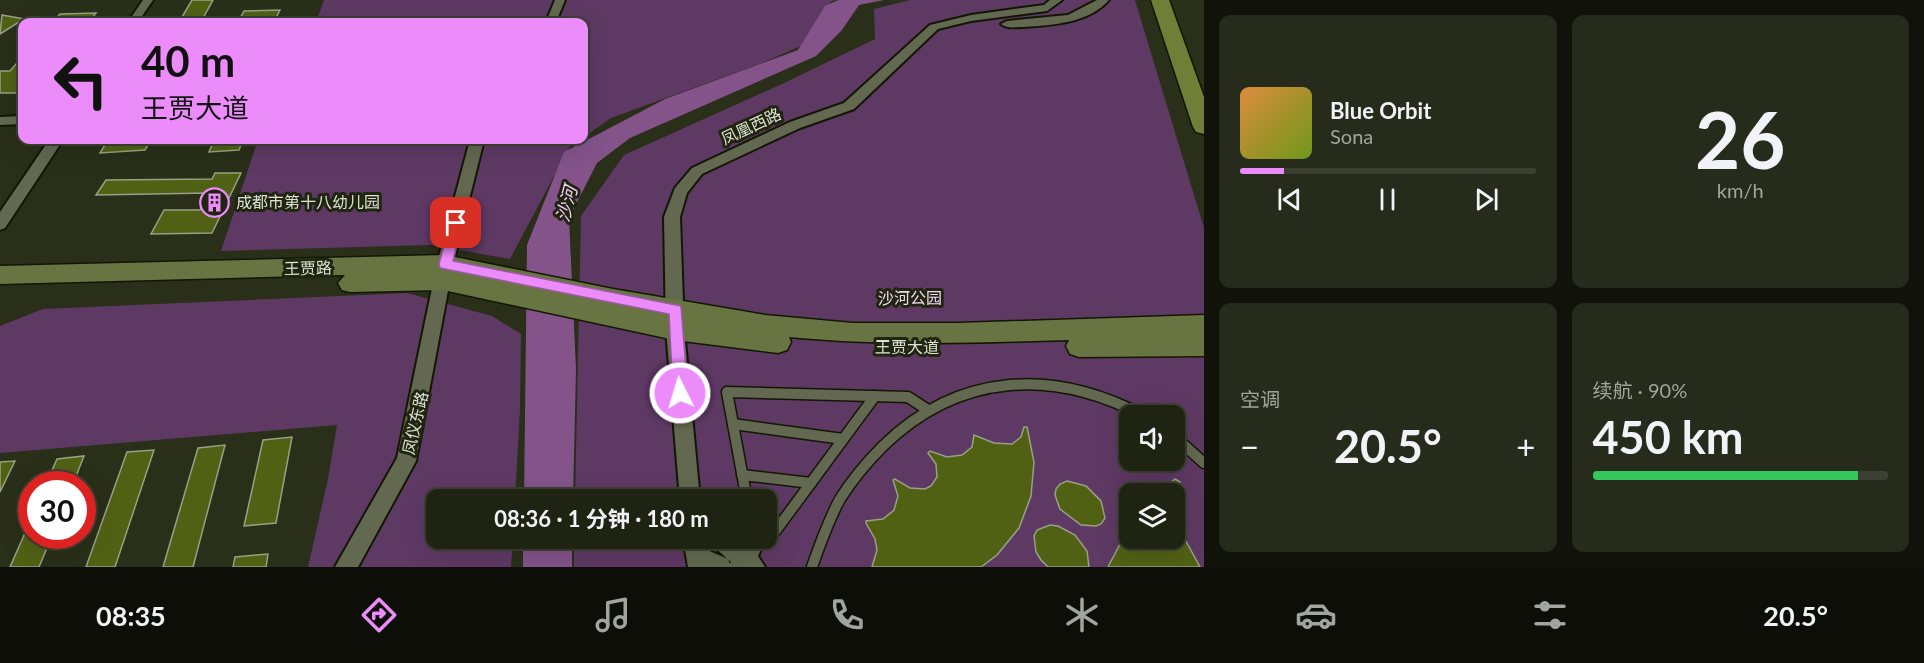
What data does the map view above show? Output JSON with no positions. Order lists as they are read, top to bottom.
{
  "streets": {
    "main road": ["王贾路", "王贾大道"],
    "street": ["凤凰西路", "凤仪东路"]
  },
  "crossings": [
    ["凤凰西路", "王贾大道"],
    ["王贾路", "王贾大道"],
    ["王贾路", "凤仪东路"]
  ],
  "water": ["沙河"],
  "parks": ["沙河公园"],
  "places": {
    "building": ["成都市第十八幼儿园"]
  },
  "page": {
    "tile": [
      ["26", "km/h"],
      "空调",
      ["续航 · 90%", "450 km"]
    ],
    "turn": ["40 m", "王贾大道"],
    "song": ["Blue Orbit", "Sona"],
    "heat": ["−", "20.5°", "+"],
    "limit": "30",
    "trip": "08:36 · 1 分钟 · 180 m",
    "tabs": ["08:35", "20.5°"]
  }
}
